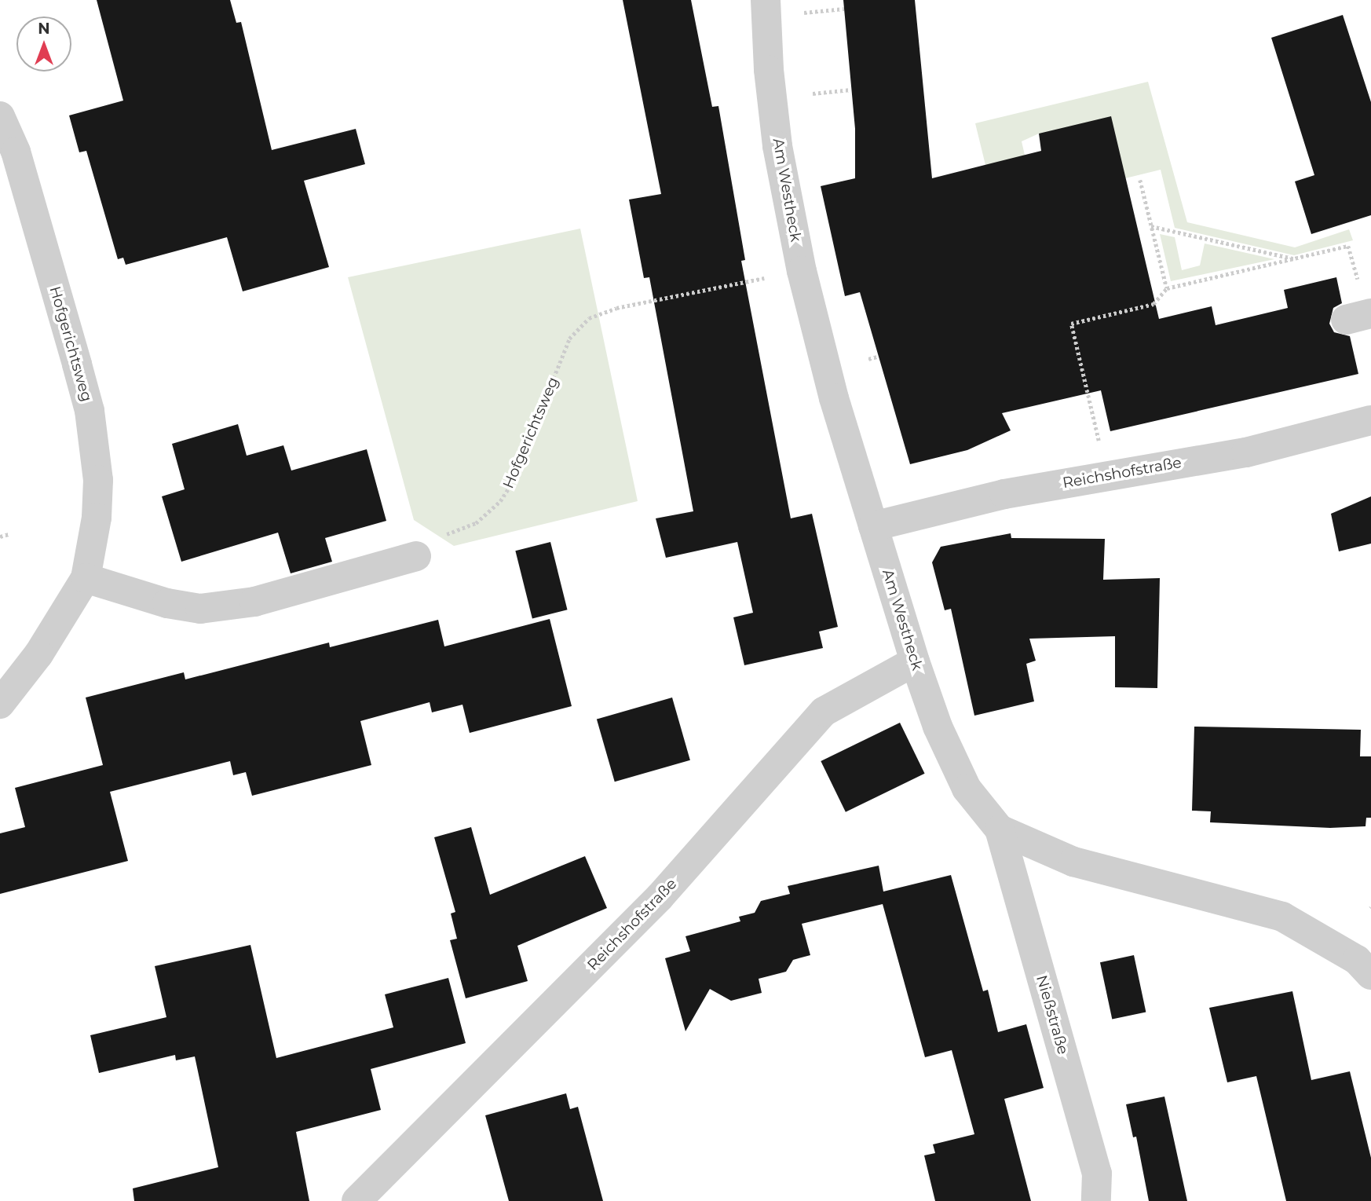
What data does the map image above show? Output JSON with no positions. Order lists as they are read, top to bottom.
{
  "streets": {
    "street": [
      "Am Westheck",
      "Hofgerichtsweg",
      "Reichshofstraße",
      "Nießstraße"
    ]
  },
  "crossings": [
    ["Am Westheck", "Reichshofstraße"],
    ["Am Westheck", "Nießstraße"]
  ],
  "north": "top"
}
